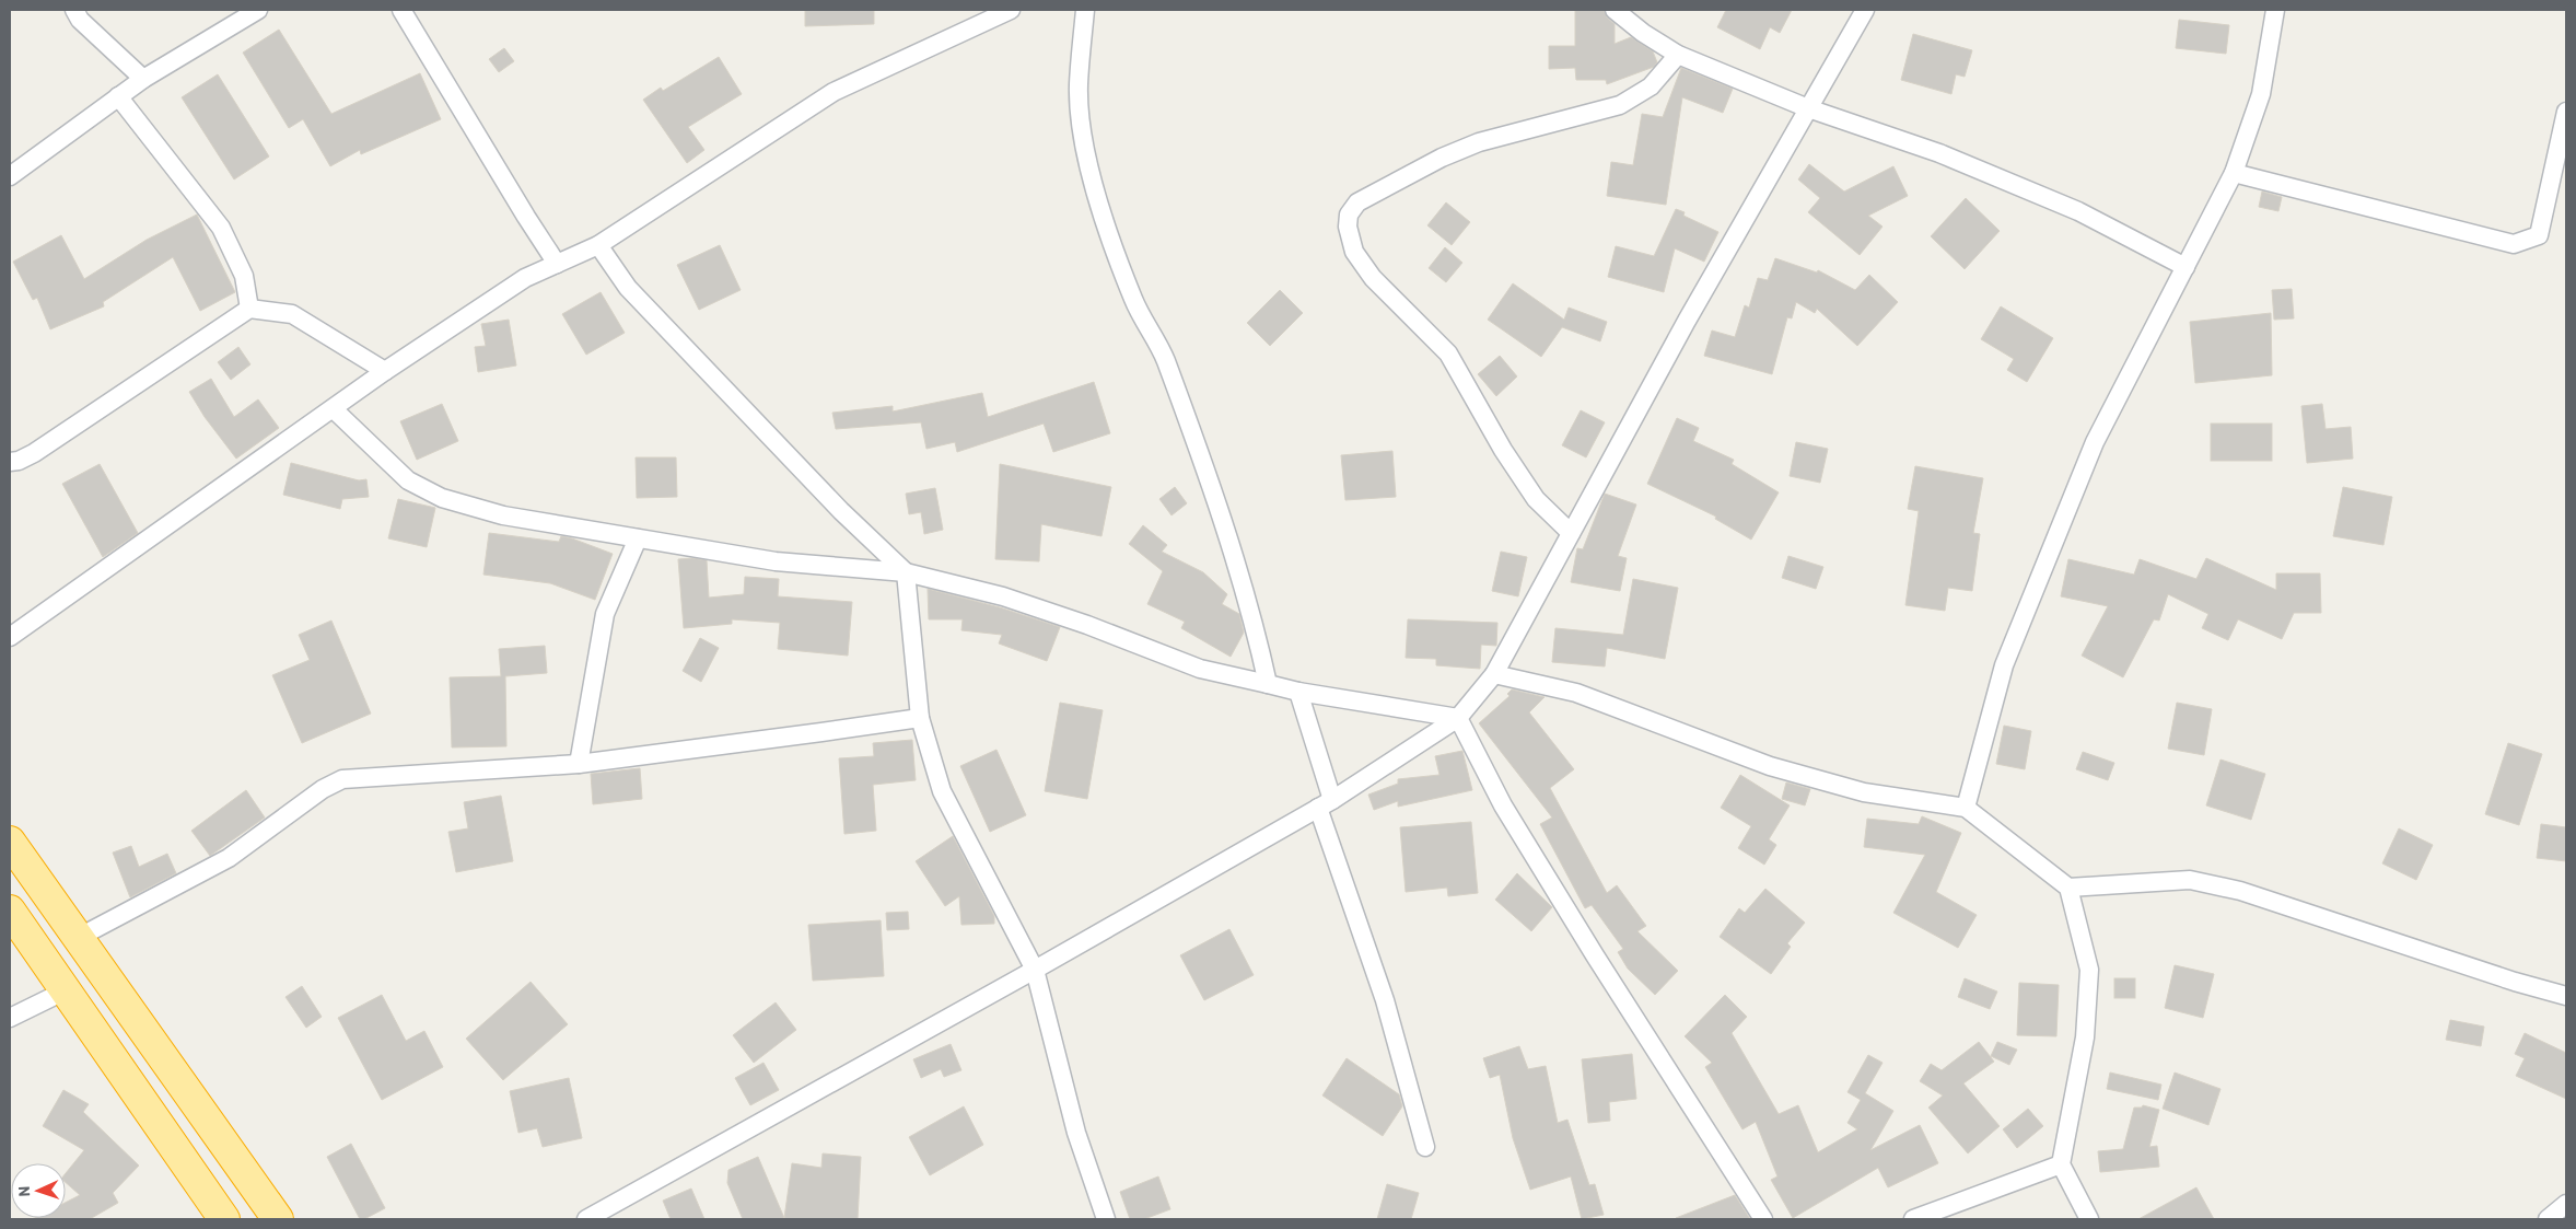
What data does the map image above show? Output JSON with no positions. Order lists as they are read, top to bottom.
{
  "north": "left"
}
